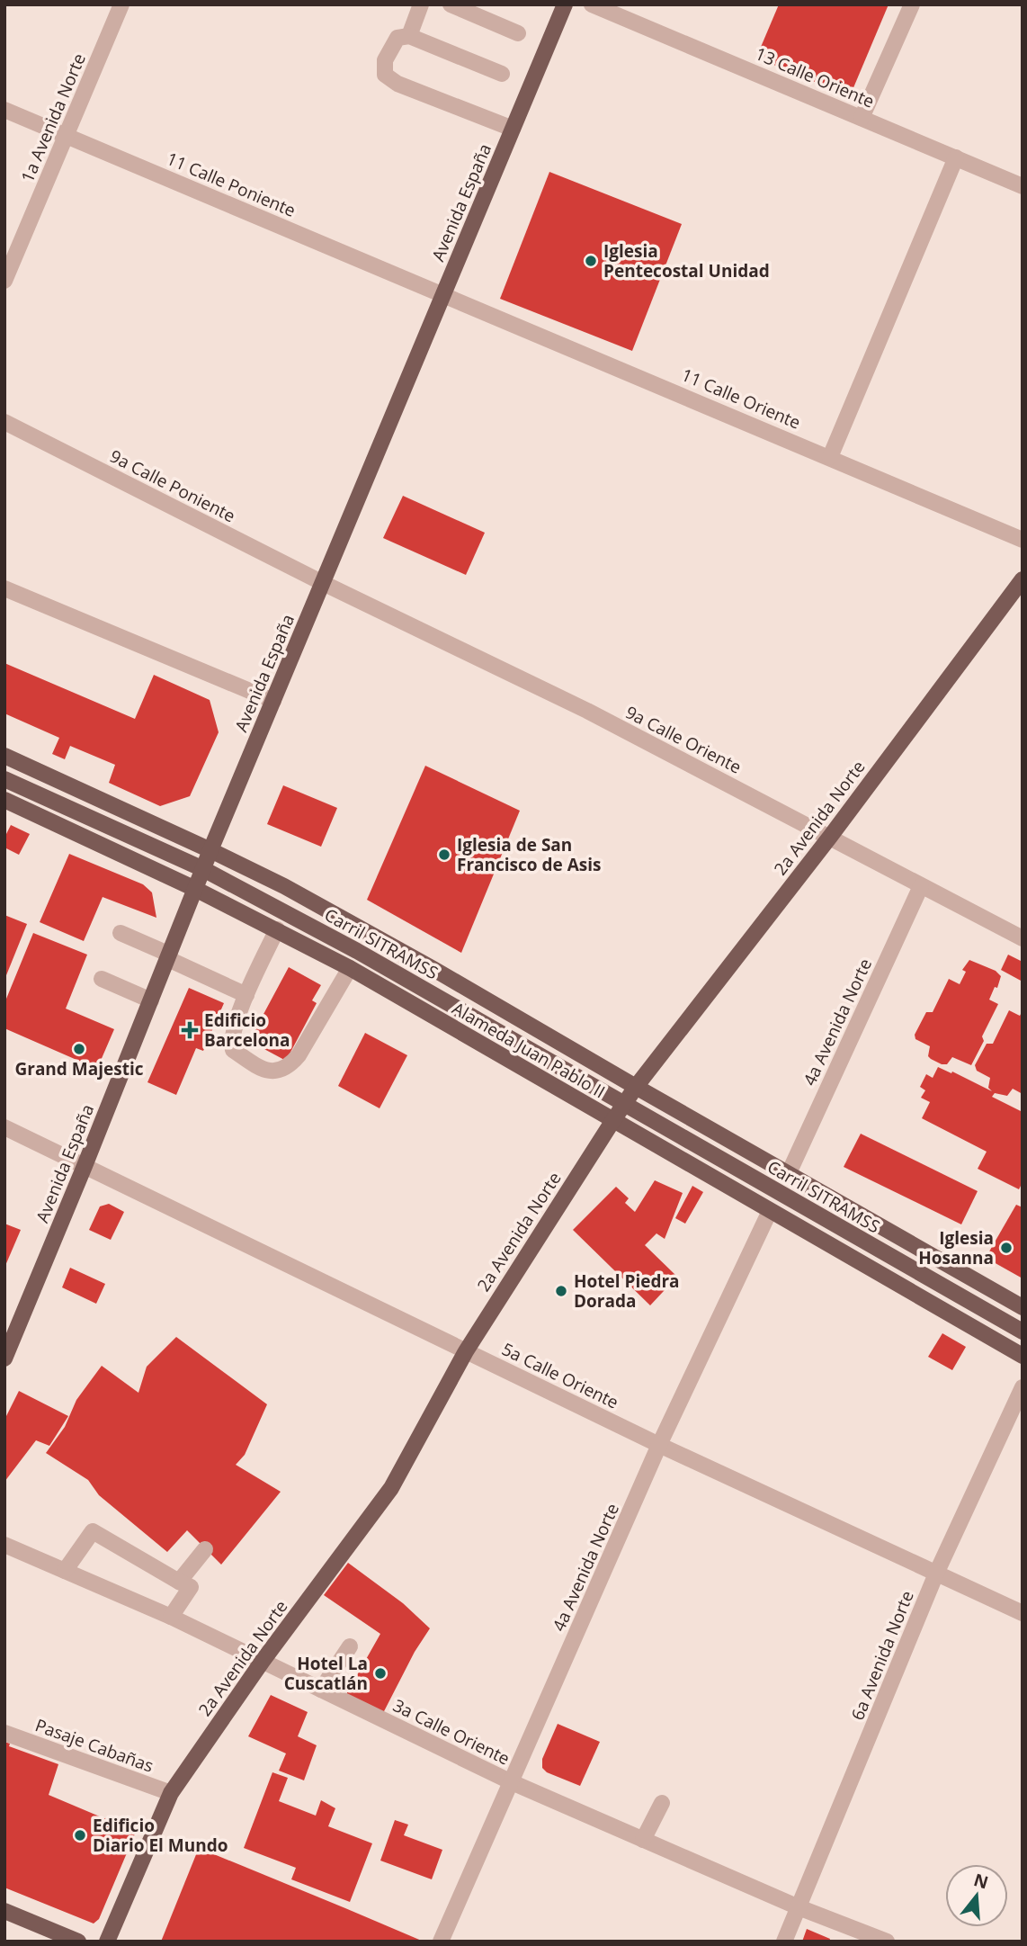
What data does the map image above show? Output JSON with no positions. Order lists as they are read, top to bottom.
{
  "streets": {
    "main road": [
      "Avenida España",
      "2a Avenida Norte",
      "Carril SITRAMSS",
      "Alameda Juan Pablo II"
    ],
    "street": [
      "13 Calle Oriente",
      "1a Avenida Norte",
      "11 Calle Poniente",
      "11 Calle Oriente",
      "9a Calle Poniente",
      "9a Calle Oriente",
      "4a Avenida Norte",
      "5a Calle Oriente",
      "6a Avenida Norte",
      "3a Calle Oriente",
      "Pasaje Cabañas"
    ]
  },
  "crossings": [
    ["1a Avenida Norte", "11 Calle Poniente"],
    ["11 Calle Poniente", "Avenida España"],
    ["11 Calle Poniente", "11 Calle Oriente"],
    ["Avenida España", "11 Calle Oriente"],
    ["Avenida España", "9a Calle Poniente"],
    ["Avenida España", "9a Calle Oriente"],
    ["Avenida España", "Carril SITRAMSS"],
    ["Avenida España", "Alameda Juan Pablo II"],
    ["Avenida España", "5a Calle Oriente"],
    ["9a Calle Poniente", "9a Calle Oriente"],
    ["9a Calle Oriente", "2a Avenida Norte"],
    ["9a Calle Oriente", "4a Avenida Norte"],
    ["2a Avenida Norte", "Carril SITRAMSS"],
    ["2a Avenida Norte", "Alameda Juan Pablo II"],
    ["2a Avenida Norte", "5a Calle Oriente"],
    ["2a Avenida Norte", "3a Calle Oriente"],
    ["2a Avenida Norte", "Pasaje Cabañas"],
    ["4a Avenida Norte", "Alameda Juan Pablo II"],
    ["4a Avenida Norte", "5a Calle Oriente"],
    ["4a Avenida Norte", "3a Calle Oriente"],
    ["5a Calle Oriente", "6a Avenida Norte"],
    ["6a Avenida Norte", "3a Calle Oriente"]
  ],
  "places": {
    "other": [
      "Iglesia Pentecostal Unidad",
      "Iglesia de San Francisco de Asis",
      "Grand Majestic",
      "Iglesia Hosanna",
      "Hotel Piedra Dorada",
      "Hotel La Cuscatlán",
      "Edificio Diario El Mundo"
    ],
    "health": ["Edificio Barcelona"]
  },
  "north": "top"
}
